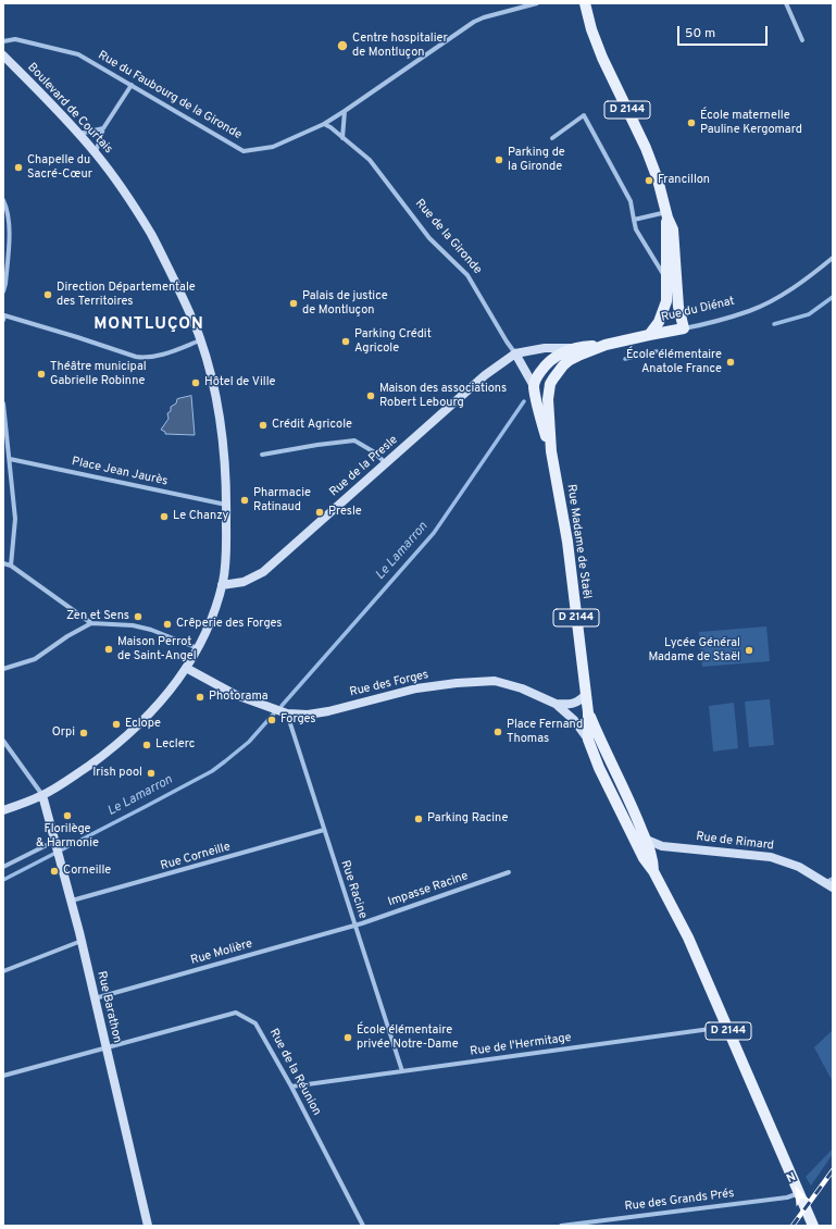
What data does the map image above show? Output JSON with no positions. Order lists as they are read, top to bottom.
{
  "streets": {
    "main road": [
      "Boulevard de Courtais",
      "D 2144",
      "Rue de la Gironde",
      "Rue du Diénat",
      "Rue de la Presle",
      "Rue Madame de Staël",
      "Rue des Forges",
      "Rue de Rimard",
      "Rue Barathon"
    ],
    "street": [
      "Rue du Faubourg de la Gironde",
      "Place Jean Jaurès",
      "Rue Corneille",
      "Rue Racine",
      "Impasse Racine",
      "Rue Molière",
      "Rue de l'Hermitage",
      "Rue de la Réunion",
      "Rue des Grands Prés"
    ]
  },
  "crossings": [
    ["Rue du Faubourg de la Gironde", "Rue de la Gironde"],
    ["Boulevard de Courtais", "Rue de la Presle"],
    ["Boulevard de Courtais", "Place Jean Jaurès"],
    ["Boulevard de Courtais", "Rue des Forges"],
    ["Boulevard de Courtais", "Rue Barathon"],
    ["D 2144", "Rue du Diénat"],
    ["D 2144", "Rue Madame de Staël"],
    ["D 2144", "Rue des Forges"],
    ["D 2144", "Rue de Rimard"],
    ["D 2144", "Rue de l'Hermitage"],
    ["D 2144", "Rue des Grands Prés"],
    ["Rue de la Gironde", "Rue du Diénat"],
    ["Rue de la Gironde", "Rue de la Presle"],
    ["Rue de la Gironde", "Rue Madame de Staël"],
    ["Rue du Diénat", "Rue Madame de Staël"],
    ["Rue Madame de Staël", "Rue des Forges"],
    ["Rue des Forges", "Rue Racine"],
    ["Rue Corneille", "Rue Racine"],
    ["Rue Corneille", "Rue Barathon"],
    ["Rue Racine", "Impasse Racine"],
    ["Rue Racine", "Rue Molière"],
    ["Rue Racine", "Rue de l'Hermitage"],
    ["Impasse Racine", "Rue Molière"],
    ["Rue Molière", "Rue Barathon"],
    ["Rue Barathon", "Rue de la Réunion"],
    ["Rue de l'Hermitage", "Rue de la Réunion"]
  ],
  "districts": ["MONTLUÇON"],
  "water": ["Le Lamarron"],
  "places": [
    "Centre hospitalier de Montluçon",
    "École maternelle Pauline Kergomard",
    "Parking de la Gironde",
    "Chapelle du Sacré-Cœur",
    "Francillon",
    "Direction Départementale des Territoires",
    "Palais de justice de Montluçon",
    "Parking Crédit Agricole",
    "École élémentaire Anatole France",
    "Théâtre municipal Gabrielle Robinne",
    "Hôtel de Ville",
    "Maison des associations Robert Lebourg",
    "Crédit Agricole",
    "Pharmacie Ratinaud",
    "Presle",
    "Le Chanzy",
    "Zen et Sens",
    "Crêperie des Forges",
    "Maison Perrot de Saint-Angel",
    "Lycée Général Madame de Staël",
    "Photorama",
    "Forges",
    "Eclope",
    "Place Fernand Thomas",
    "Orpi",
    "Leclerc",
    "Irish pool",
    "Florilège & Harmonie",
    "Parking Racine",
    "Corneille",
    "École élémentaire privée Notre-Dame"
  ],
  "scale_bar": "50 m",
  "north": "top left"
}
